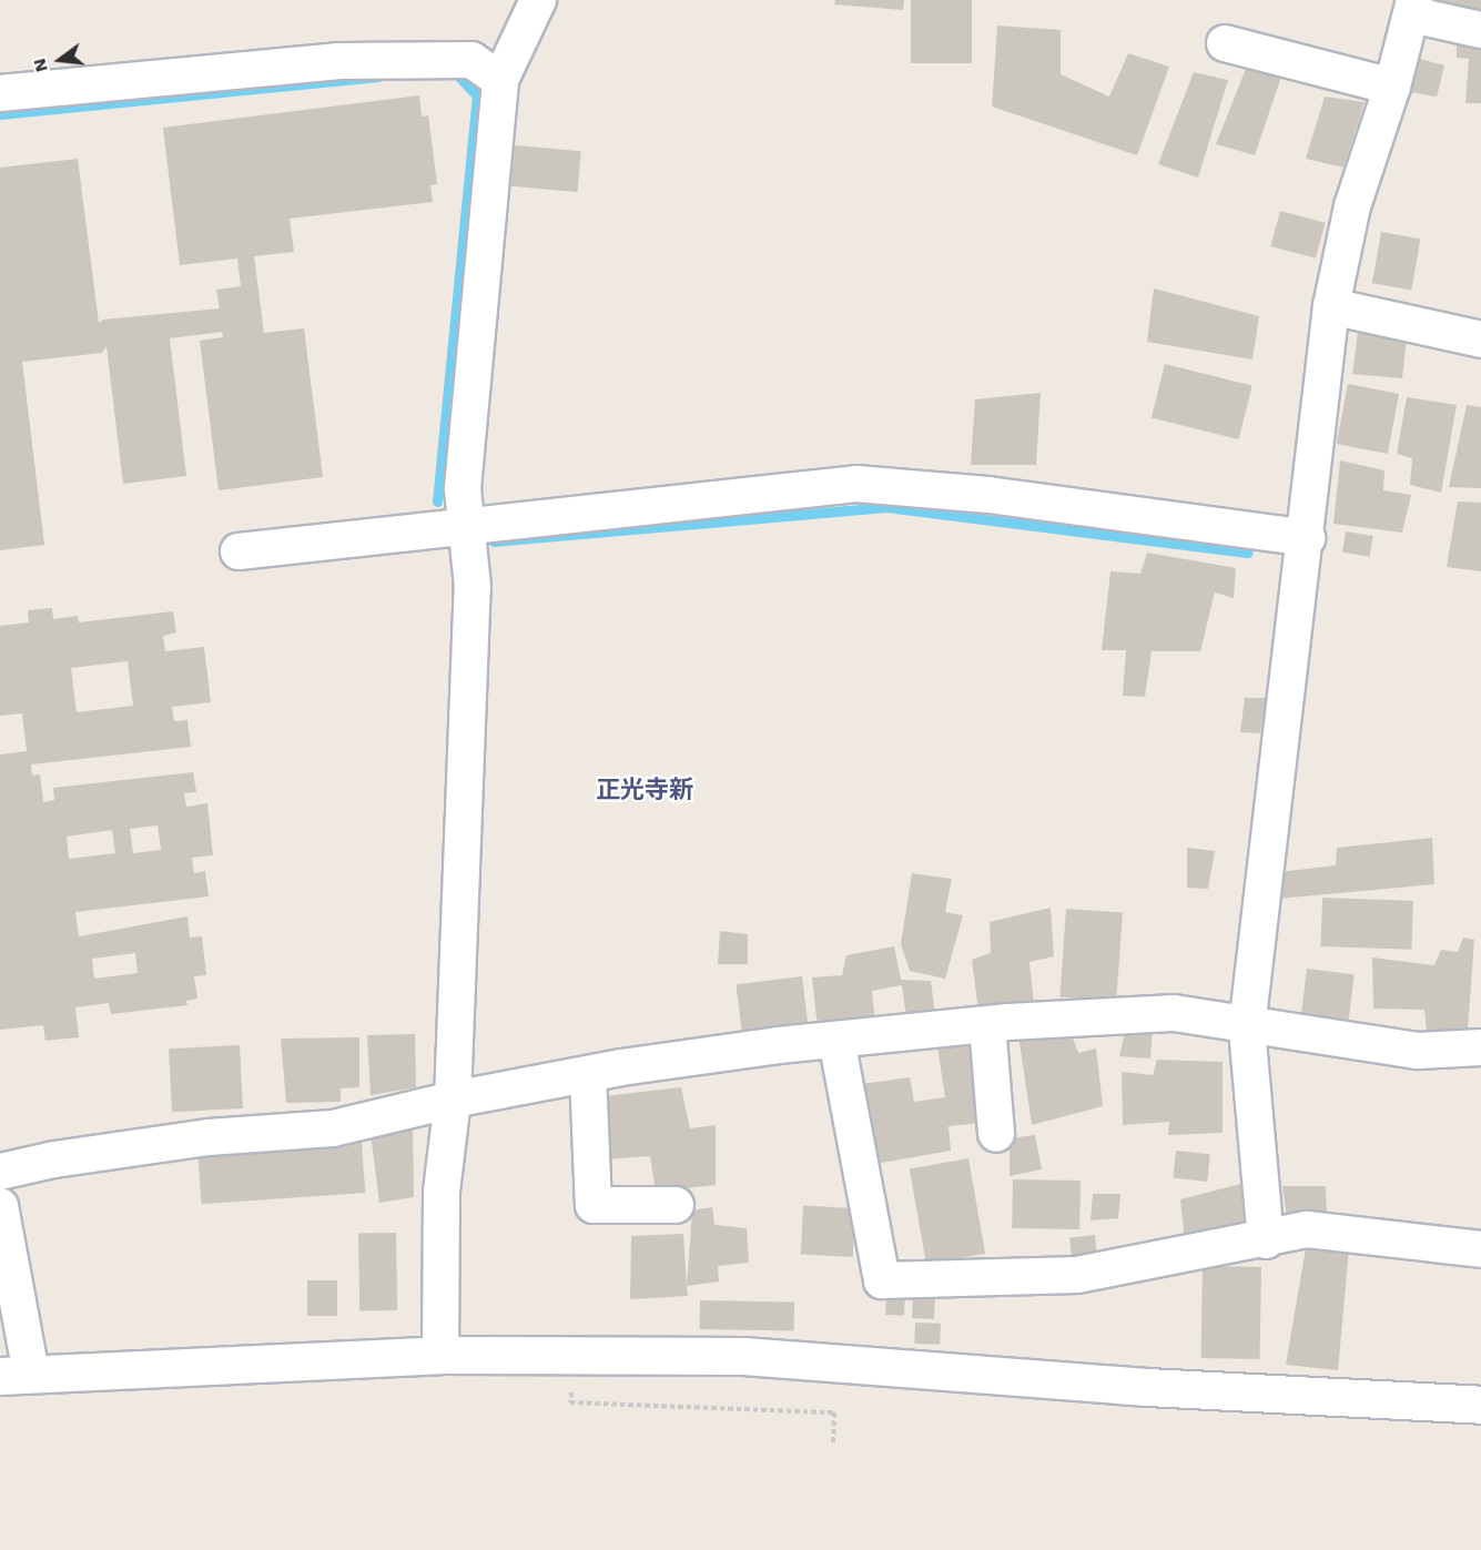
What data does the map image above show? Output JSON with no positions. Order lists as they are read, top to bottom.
{
  "districts": ["正光寺新"],
  "north": "left"
}
